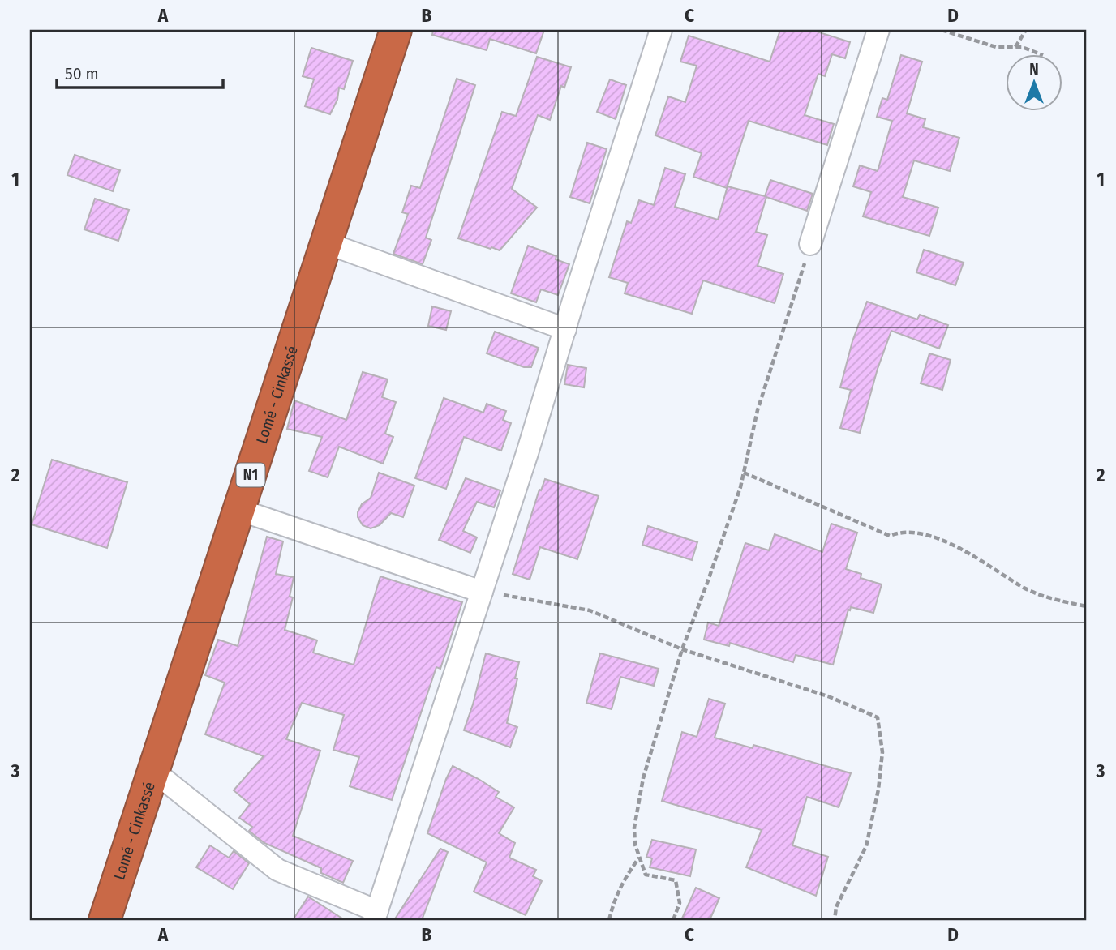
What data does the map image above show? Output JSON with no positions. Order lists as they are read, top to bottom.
{
  "streets": {
    "highway": ["Lomé - Cinkassé", "N1"]
  },
  "scale_bar": "50 m",
  "north": "top",
  "grid": {
    "columns": [
      "A",
      "B",
      "C",
      "D"
    ],
    "rows": ["1", "2", "3"]
  }
}
